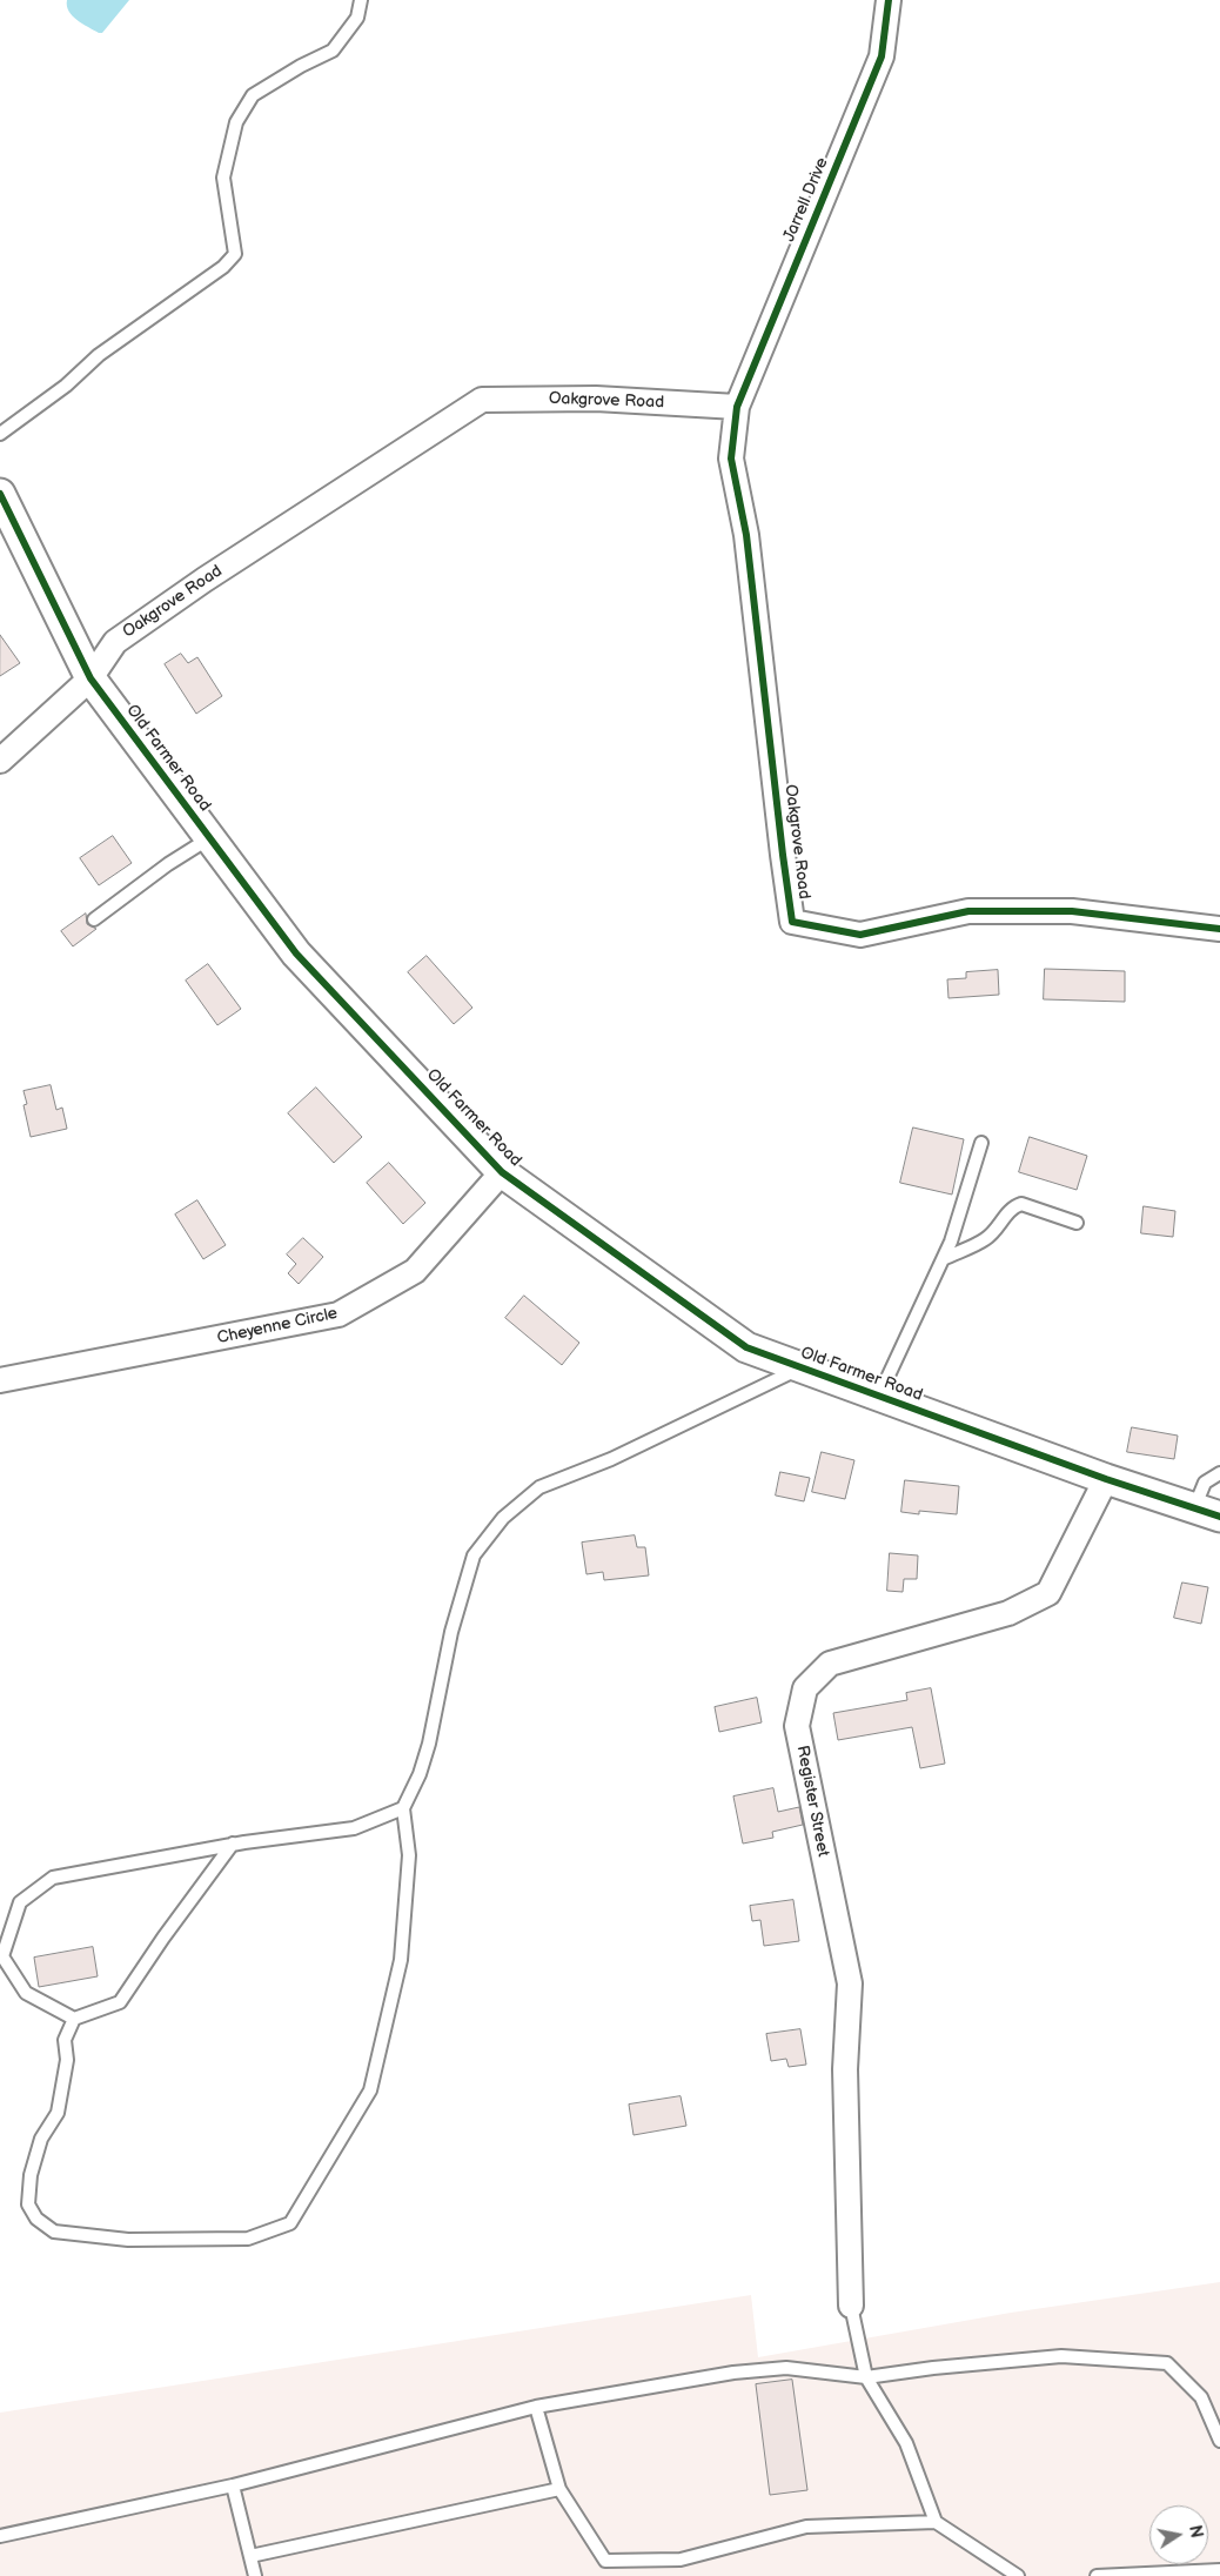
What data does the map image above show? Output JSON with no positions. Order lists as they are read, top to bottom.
{
  "streets": {
    "street": [
      "Jarrell Drive",
      "Oakgrove Road",
      "Old Farmer Road",
      "Cheyenne Circle",
      "Register Street"
    ]
  },
  "crossings": [
    ["Jarrell Drive", "Oakgrove Road"],
    ["Oakgrove Road", "Old Farmer Road"],
    ["Old Farmer Road", "Cheyenne Circle"],
    ["Old Farmer Road", "Register Street"]
  ],
  "north": "right"
}
